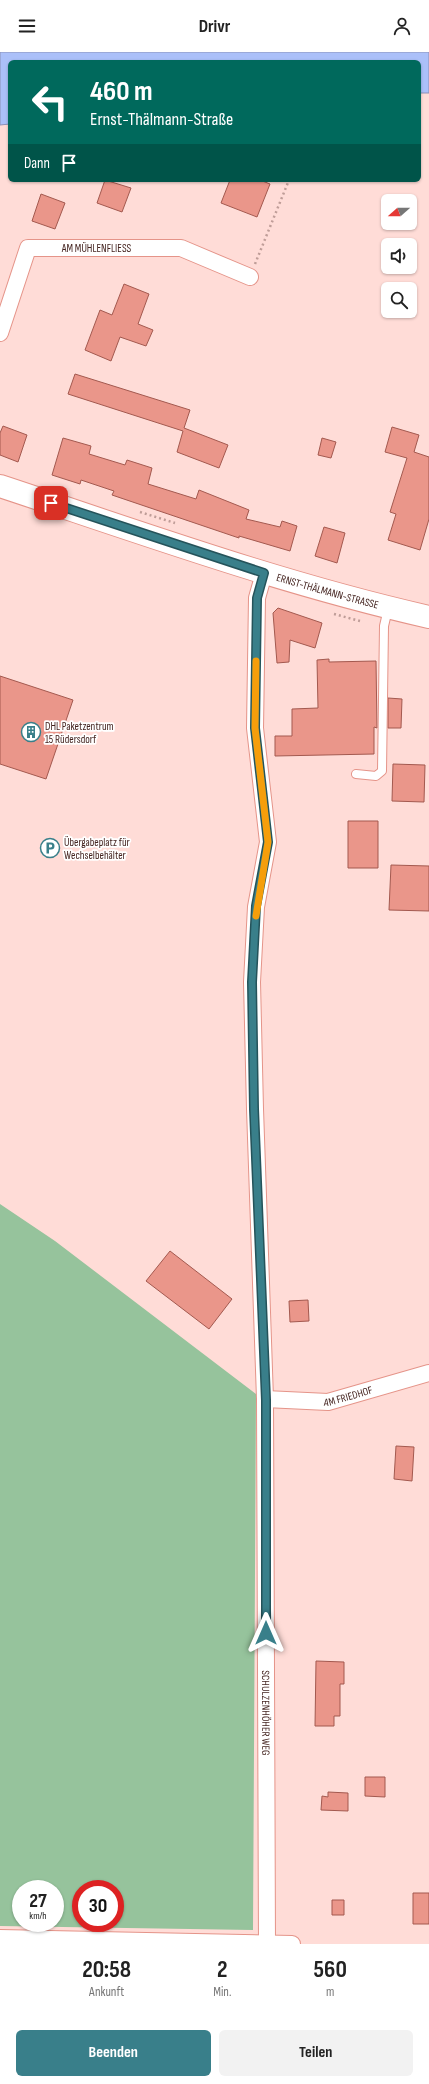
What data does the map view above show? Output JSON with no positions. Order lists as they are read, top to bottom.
{
  "streets": {
    "main road": ["ERNST-THÄLMANN-STRASSE"],
    "street": ["AM MÜHLENFLIESS", "AM FRIEDHOF", "SCHULZENHÖHER WEG"]
  },
  "crossings": [
    ["ERNST-THÄLMANN-STRASSE", "SCHULZENHÖHER WEG"],
    ["AM FRIEDHOF", "SCHULZENHÖHER WEG"]
  ],
  "places": {
    "building": ["DHL Paketzentrum 15 Rüdersdorf"],
    "parking": ["Übergabeplatz für Wechselbehälter"]
  },
  "north": "left",
  "page": {
    "header": "Drivr",
    "turn": ["460 m", "Ernst-Thälmann-Straße"],
    "then": "Dann",
    "speed": "27 km/h",
    "limit": "30",
    "eta": [
      "20:58",
      "Ankunft",
      "2",
      "Min.",
      "560",
      "m"
    ],
    "buttons": ["Beenden", "Teilen"]
  }
}
